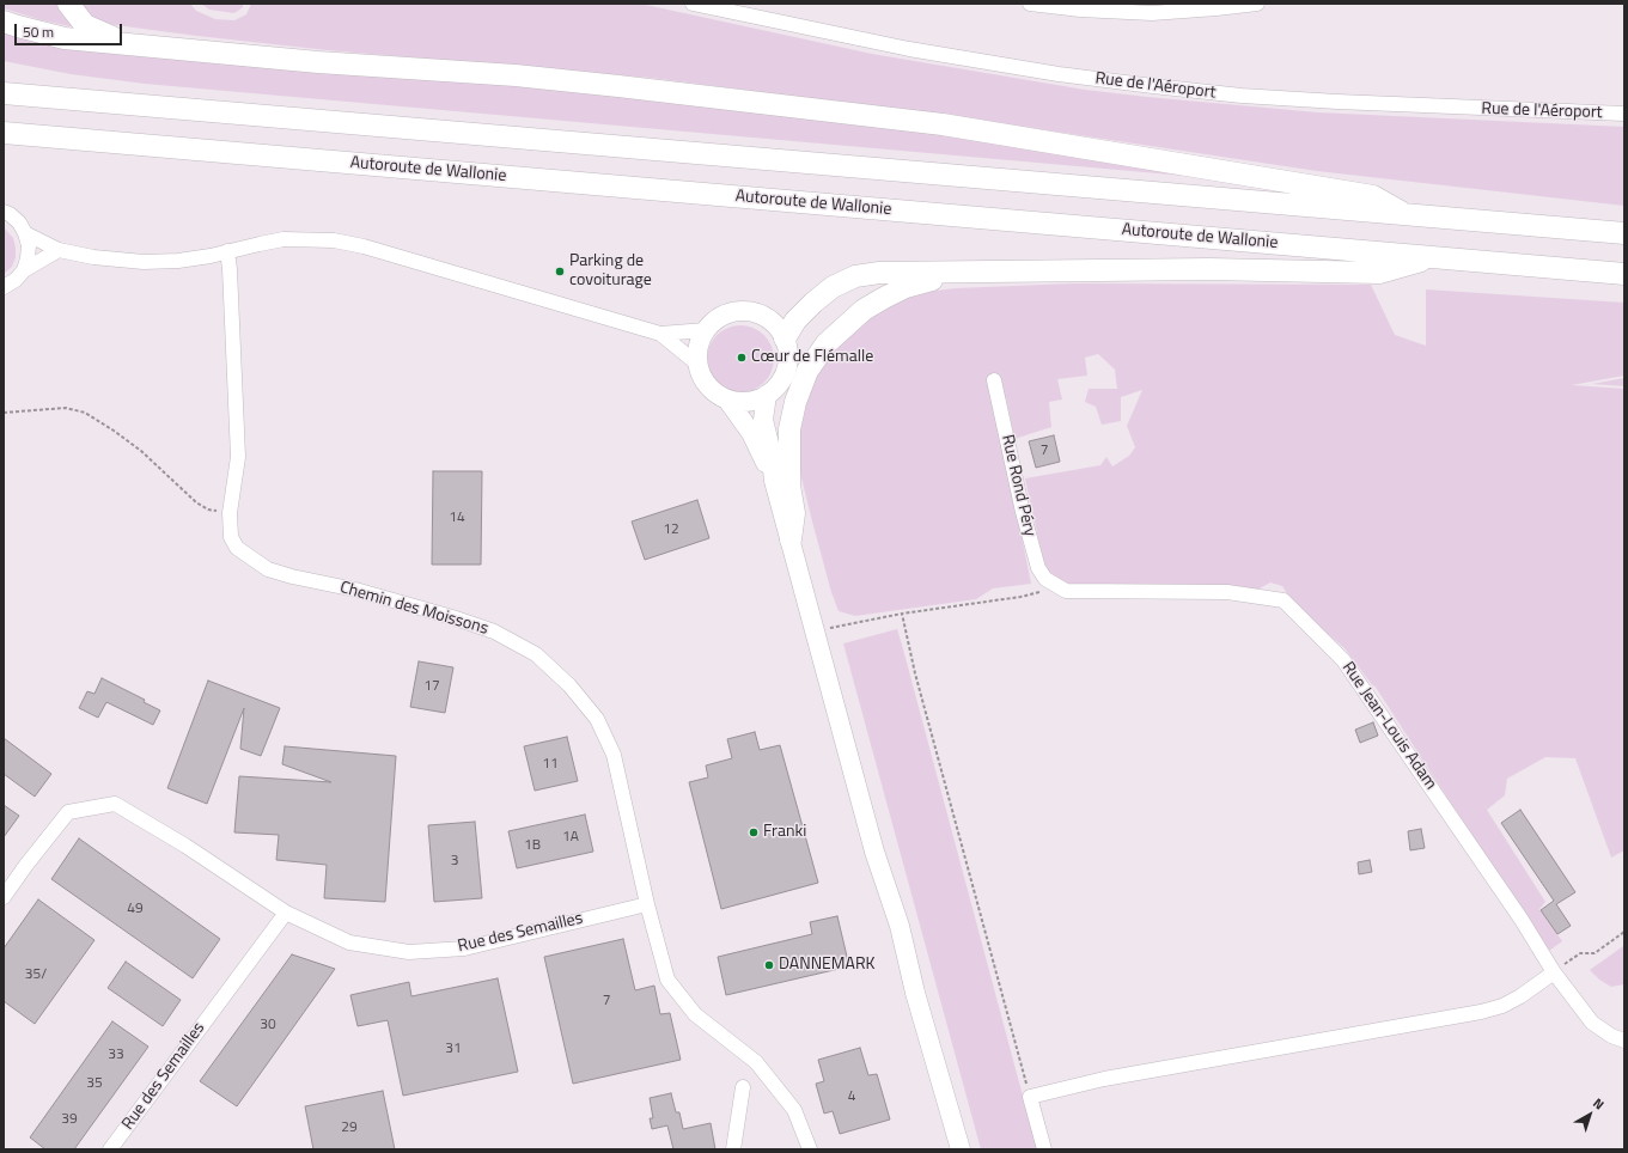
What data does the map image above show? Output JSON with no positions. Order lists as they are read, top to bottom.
{
  "streets": {
    "highway": ["Autoroute de Wallonie"],
    "street": [
      "Rue de l'Aéroport",
      "Rue Rond Péry",
      "Chemin des Moissons",
      "Rue Jean-Louis Adam",
      "Rue des Semailles"
    ]
  },
  "crossings": [
    ["Rue Rond Péry", "Rue Jean-Louis Adam"],
    ["Chemin des Moissons", "Rue des Semailles"]
  ],
  "places": [
    "Parking de covoiturage",
    "Cœur de Flémalle",
    "Franki",
    "DANNEMARK"
  ],
  "house_numbers": [
    "7",
    "14",
    "12",
    "17",
    "11",
    "1A",
    "1B",
    "3",
    "49",
    "35/",
    "7",
    "30",
    "31",
    "33",
    "35",
    "4",
    "39",
    "29"
  ],
  "scale_bar": "50 m",
  "north": "top right"
}
